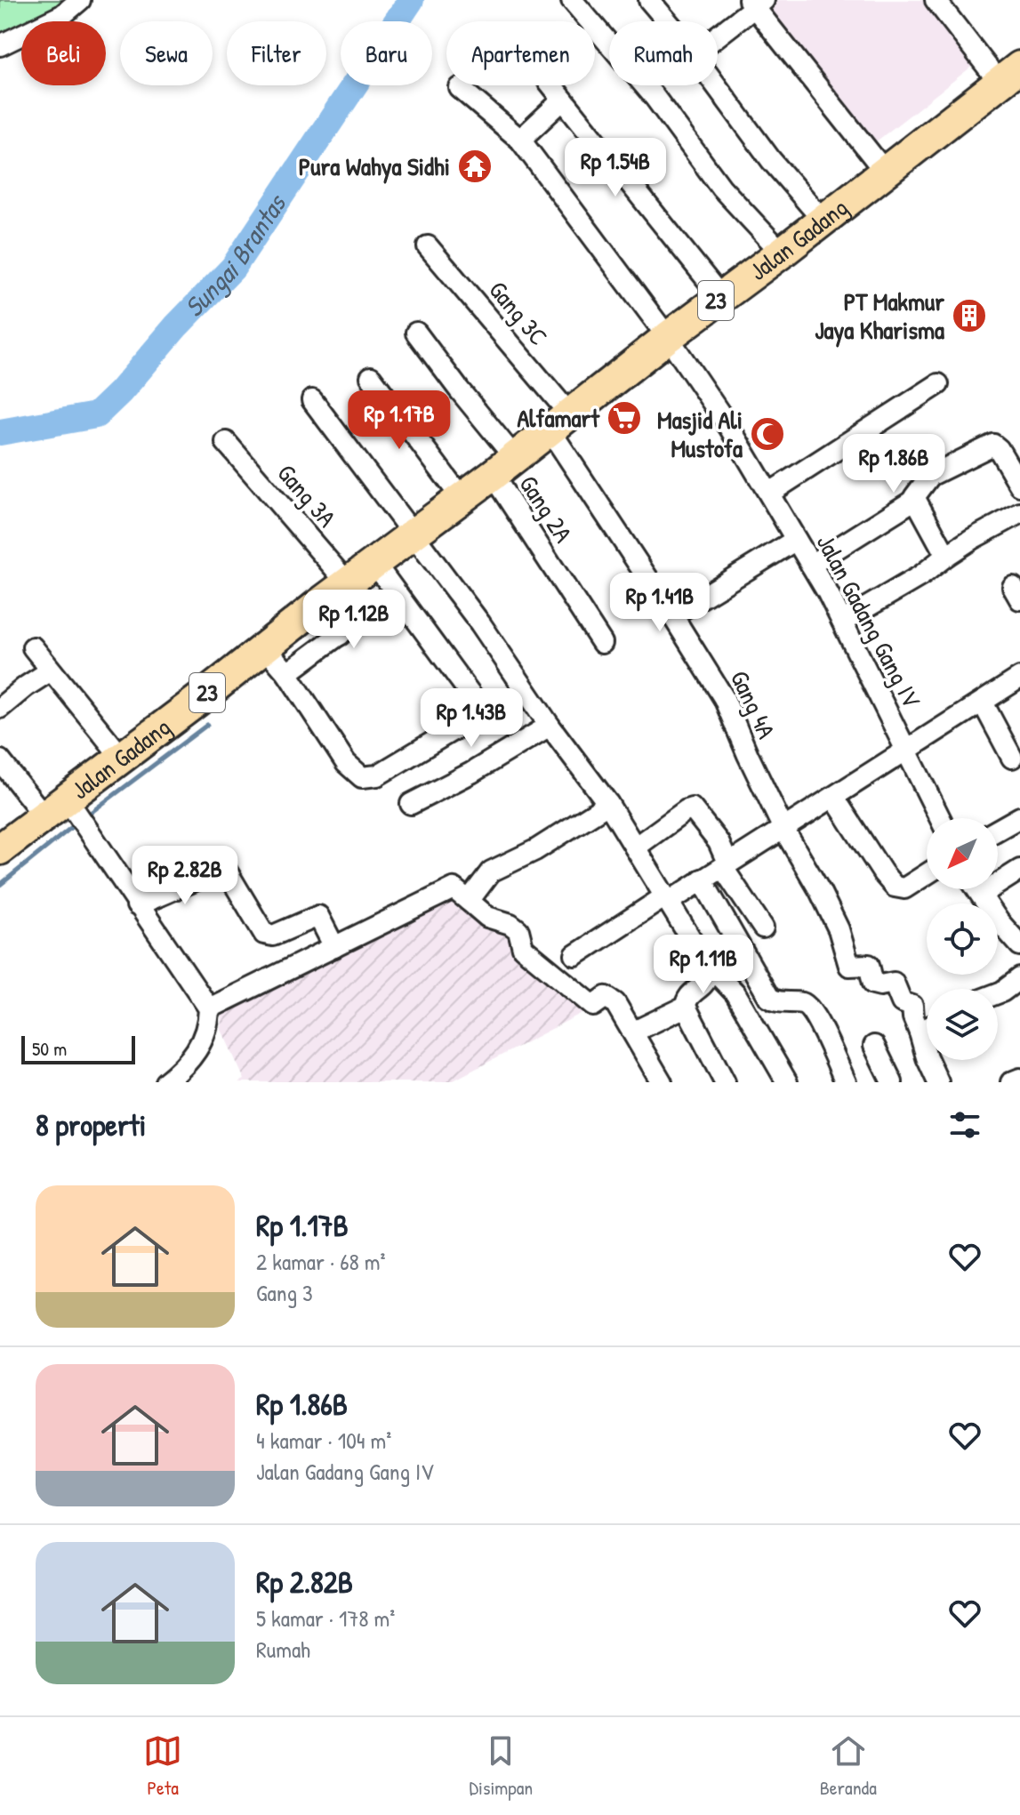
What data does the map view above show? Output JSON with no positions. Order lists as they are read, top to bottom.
{
  "streets": {
    "highway": ["Jalan Gadang", "23"],
    "street": [
      "Gang 3C",
      "Gang 3A",
      "Gang 2A",
      "Jalan Gadang Gang IV",
      "Gang 4A"
    ]
  },
  "crossings": [
    ["Jalan Gadang", "Gang 3C"],
    ["Jalan Gadang", "Gang 3A"],
    ["Jalan Gadang", "Gang 2A"],
    ["Jalan Gadang", "Jalan Gadang Gang IV"],
    ["Jalan Gadang", "Gang 4A"],
    ["Gang 3C", "Gang 4A"]
  ],
  "water": ["Sungai Brantas"],
  "places": {
    "temple": ["Pura Wahya Sidhi"],
    "building": ["PT Makmur Jaya Kharisma"],
    "supermarket": ["Alfamart"],
    "mosque": ["Masjid Ali Mustofa"]
  },
  "scale_bar": "50 m",
  "north": "bottom left",
  "page": {
    "chip": [
      "Beli",
      "Sewa",
      "Filter",
      "Baru",
      "Apartemen",
      "Rumah"
    ],
    "price": [
      "Rp 1.54B",
      "Rp 1.17B",
      "Rp 1.86B",
      "Rp 1.41B",
      "Rp 1.12B",
      "Rp 1.43B",
      "Rp 2.82B",
      "Rp 1.11B"
    ],
    "scale": "50 m",
    "heading": "8 properti",
    "list": [
      {
        "name": "Rp 1.17B",
        "note": "2 kamar · 68 m² · Gang 3"
      },
      {
        "name": "Rp 1.86B",
        "note": "4 kamar · 104 m² · Jalan Gadang Gang IV"
      },
      {
        "name": "Rp 2.82B",
        "note": "5 kamar · 178 m² · Rumah"
      }
    ],
    "tabs": ["Peta", "Disimpan", "Beranda"]
  }
}
